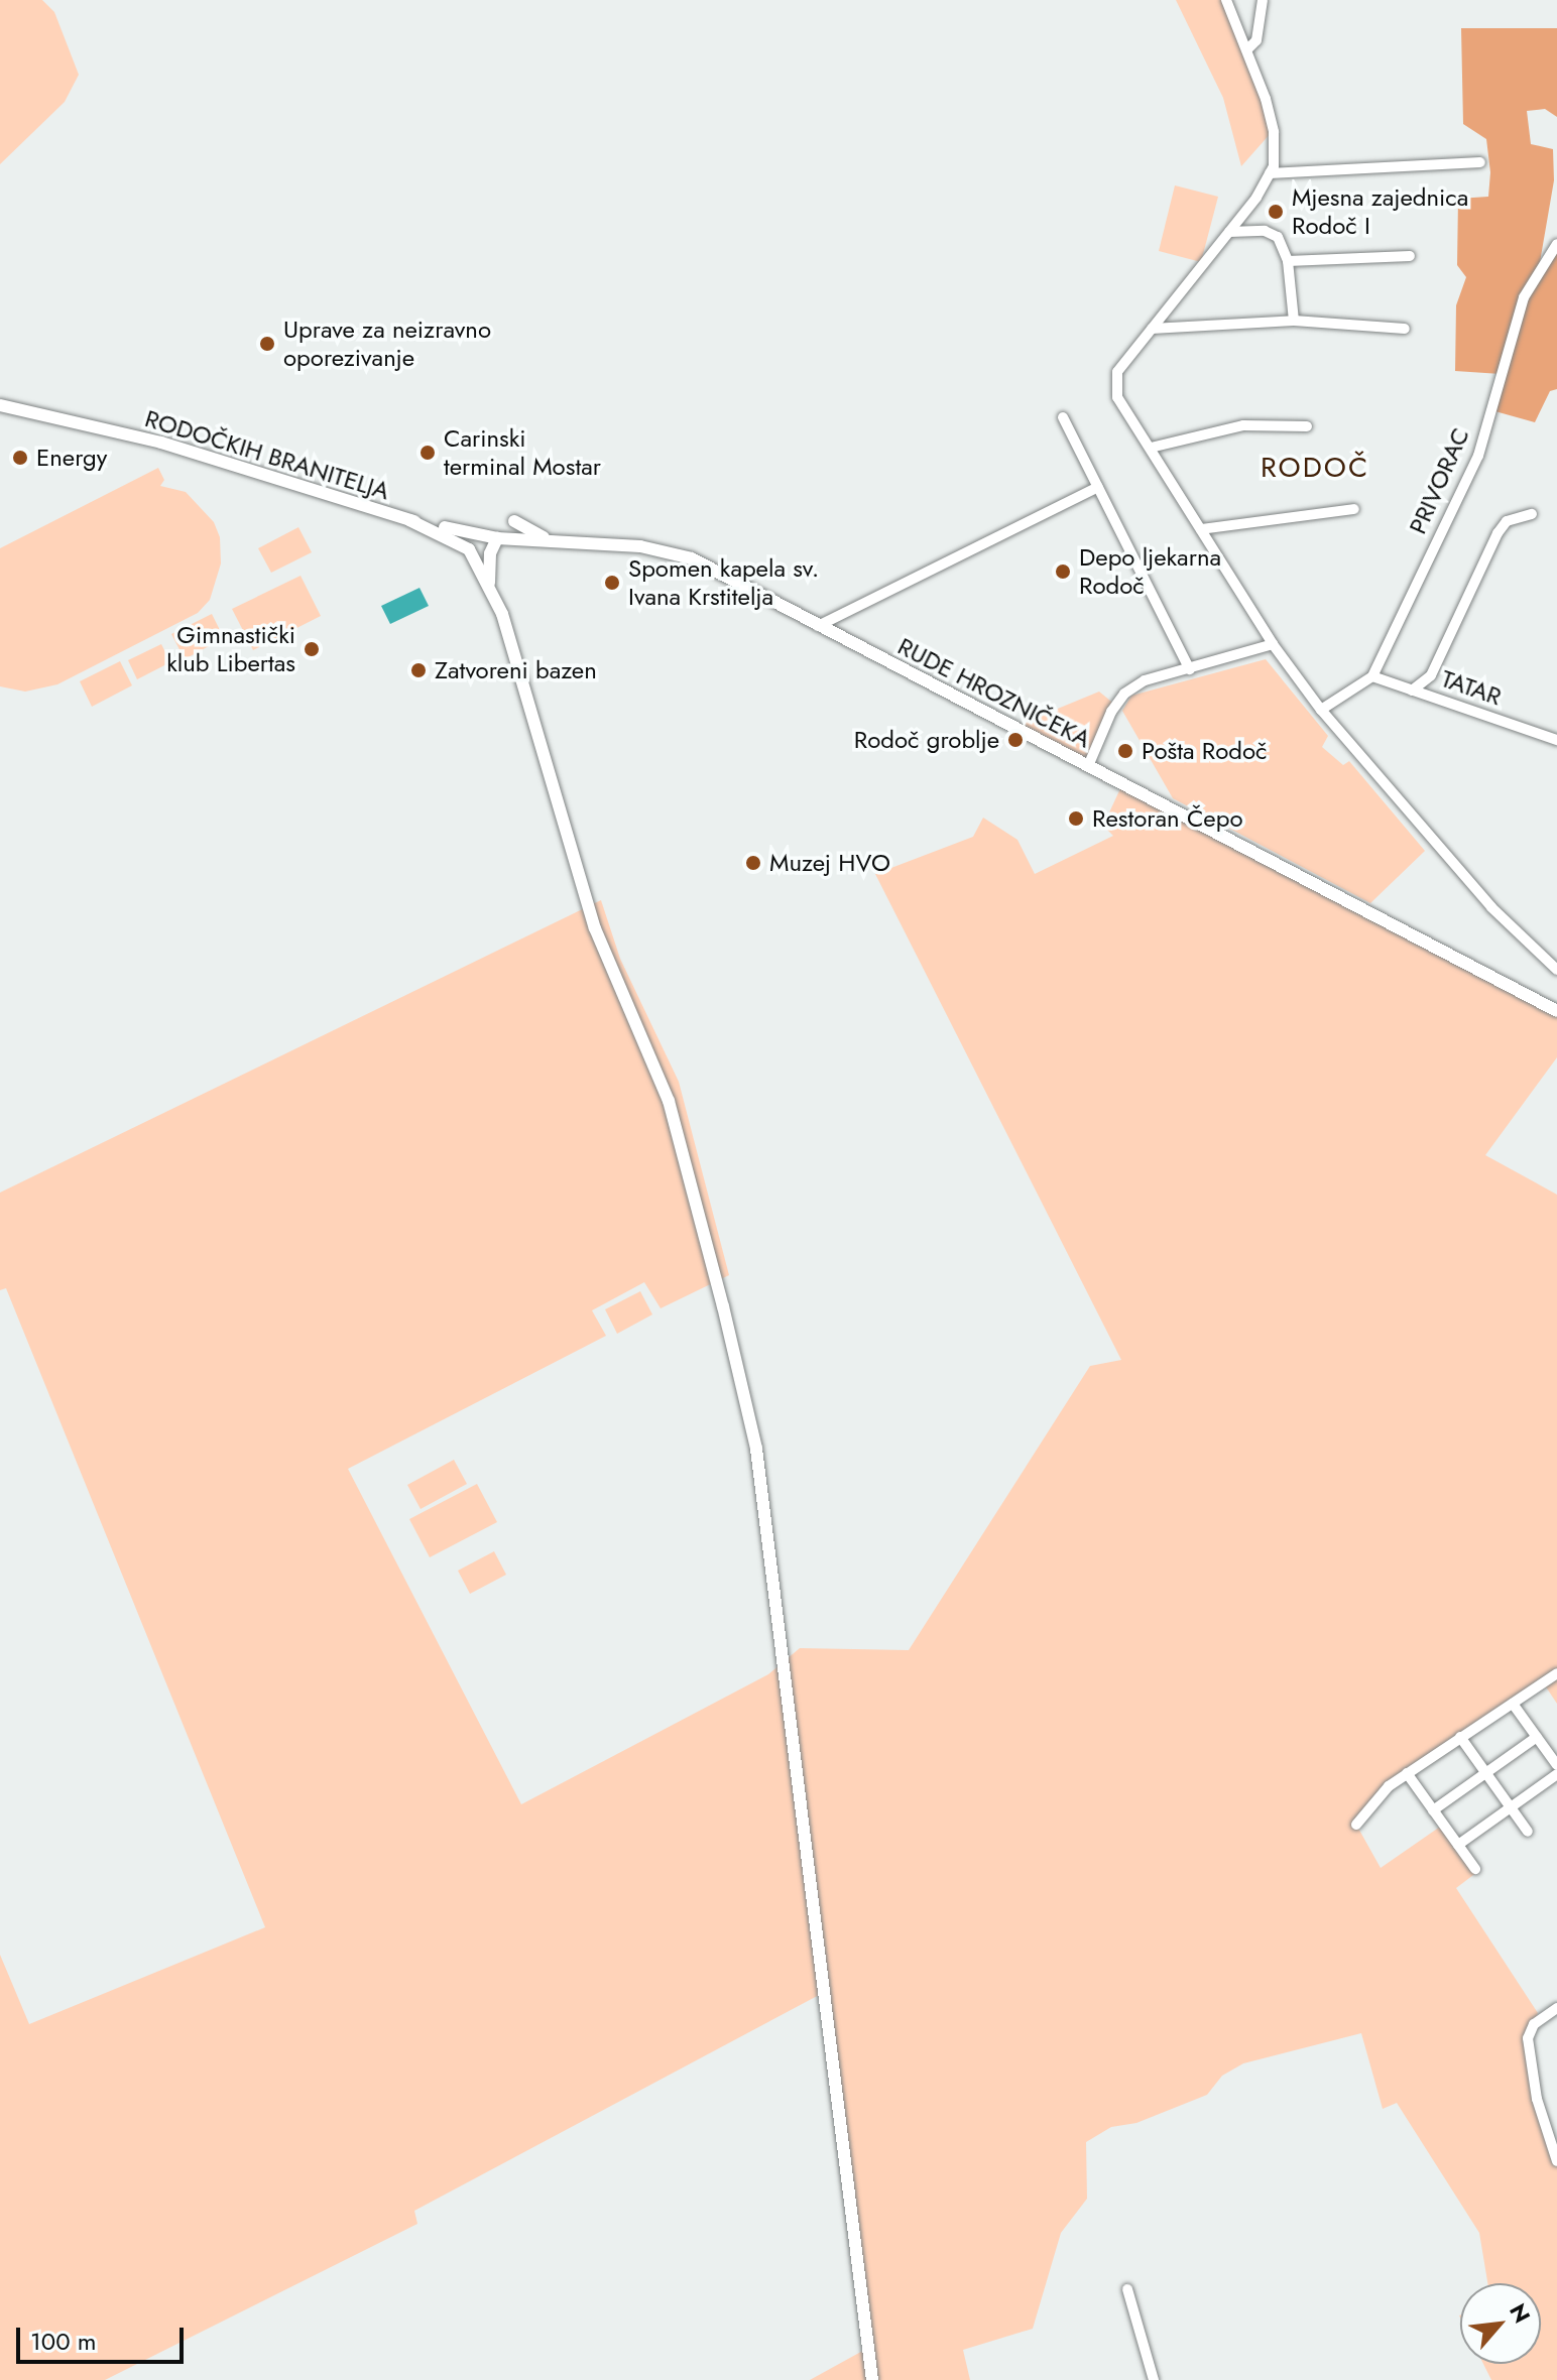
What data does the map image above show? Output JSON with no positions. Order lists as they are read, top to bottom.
{
  "streets": {
    "street": [
      "RODOČKIH BRANITELJA",
      "PRIVORAC",
      "TATAR",
      "RUDE HROZNIČEKA"
    ]
  },
  "crossings": [
    ["RODOČKIH BRANITELJA", "RUDE HROZNIČEKA"],
    ["PRIVORAC", "TATAR"]
  ],
  "districts": ["RODOČ"],
  "places": [
    "Mjesna zajednica Rodoč I",
    "Uprave za neizravno oporezivanje",
    "Carinski terminal Mostar",
    "Energy",
    "Depo ljekarna Rodoč",
    "Spomen kapela sv. Ivana Krstitelja",
    "Gimnastički klub Libertas",
    "Zatvoreni bazen",
    "Rodoč groblje",
    "Pošta Rodoč",
    "Restoran Čepo",
    "Muzej HVO"
  ],
  "scale_bar": "100 m",
  "north": "top right"
}
